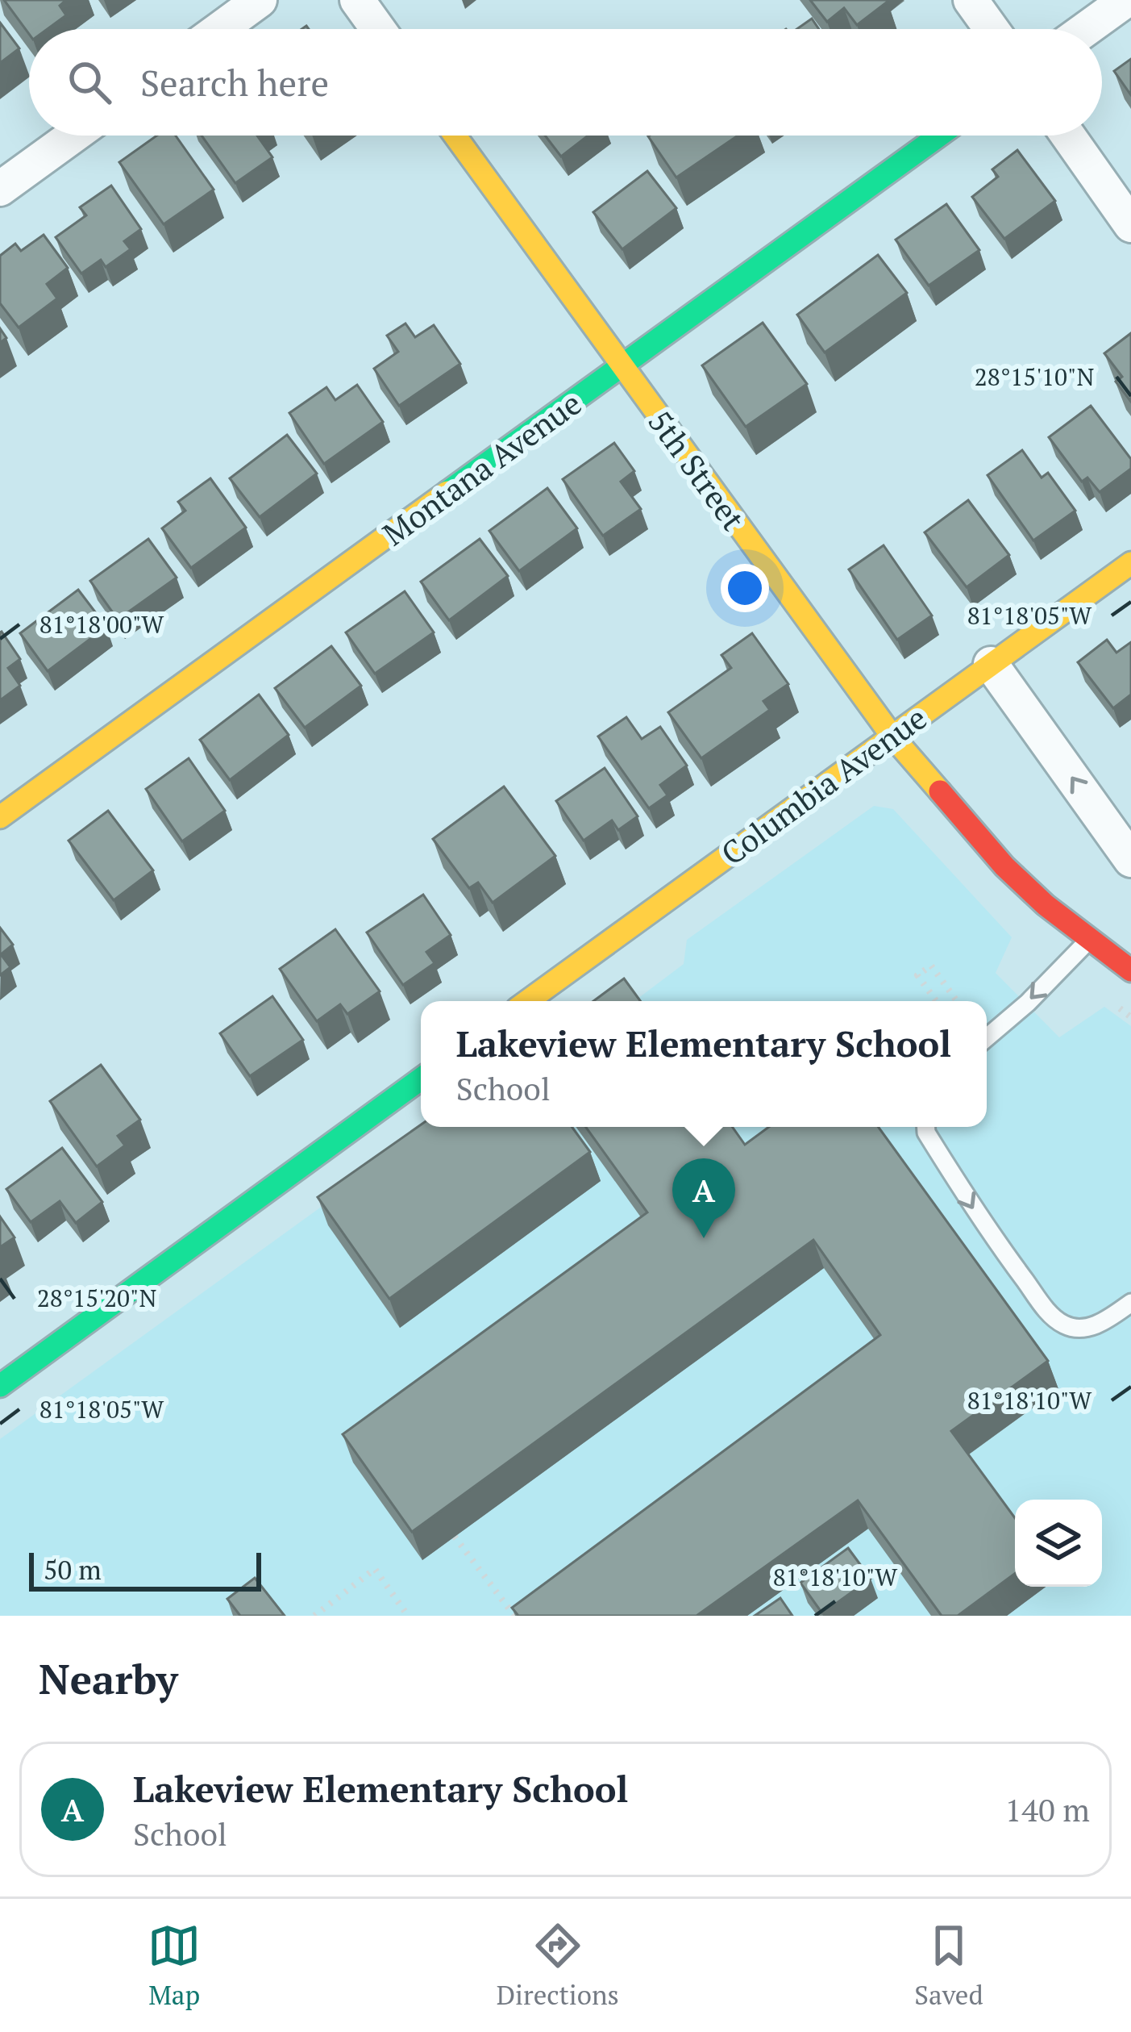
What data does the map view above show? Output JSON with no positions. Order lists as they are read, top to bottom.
{
  "streets": {
    "street": ["Montana Avenue", "5th Street", "Columbia Avenue"]
  },
  "crossings": [
    ["Montana Avenue", "5th Street"],
    ["5th Street", "Columbia Avenue"]
  ],
  "scale_bar": "50 m",
  "page": {
    "search": "Search here",
    "popup": ["Lakeview Elementary School", "School"],
    "pins": "A",
    "scale": "50 m",
    "heading": "Nearby",
    "list": [
      {
        "mark": "A",
        "name": "Lakeview Elementary School",
        "note": "School",
        "value": "140 m"
      }
    ],
    "nav": ["Map", "Directions", "Saved"]
  },
  "coordinates": [
    "28°15'10\"N",
    "81°18'05\"W",
    "81°18'00\"W",
    "28°15'20\"N",
    "81°18'10\"W"
  ]
}
